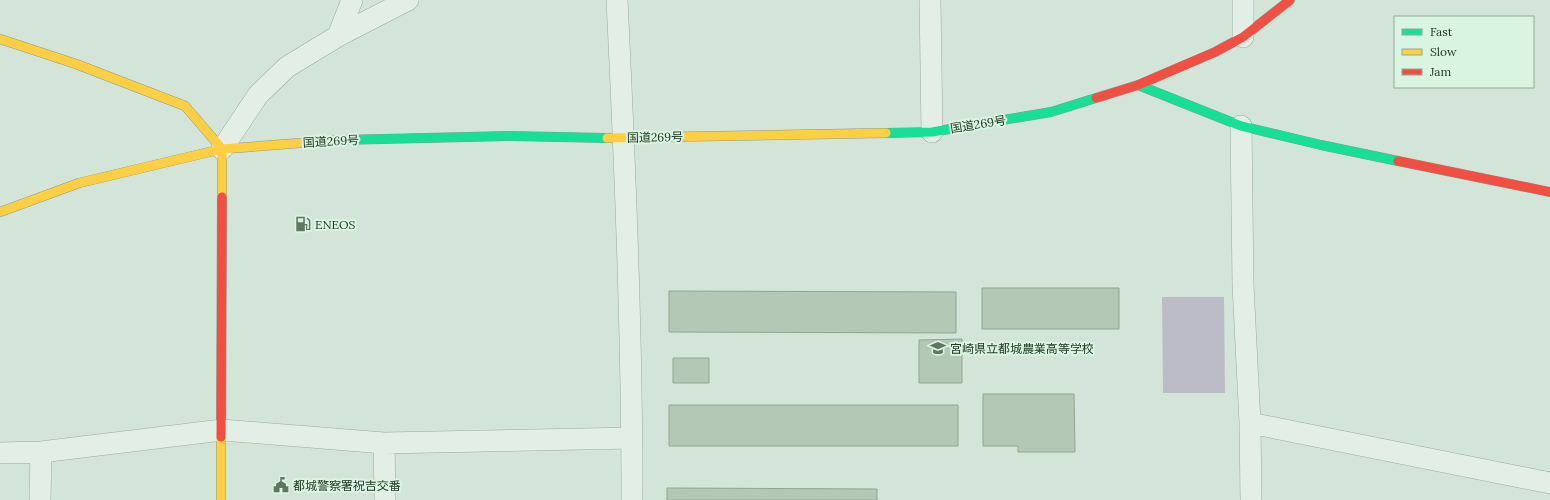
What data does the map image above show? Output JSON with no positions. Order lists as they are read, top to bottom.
{
  "streets": {
    "main road": ["国道269号"]
  },
  "places": {
    "fuel station": ["ENEOS"],
    "school or university": ["宮崎県立都城農業高等学校"],
    "public building": ["都城警察署祝吉交番"]
  },
  "legend": ["Fast", "Slow", "Jam"]
}
